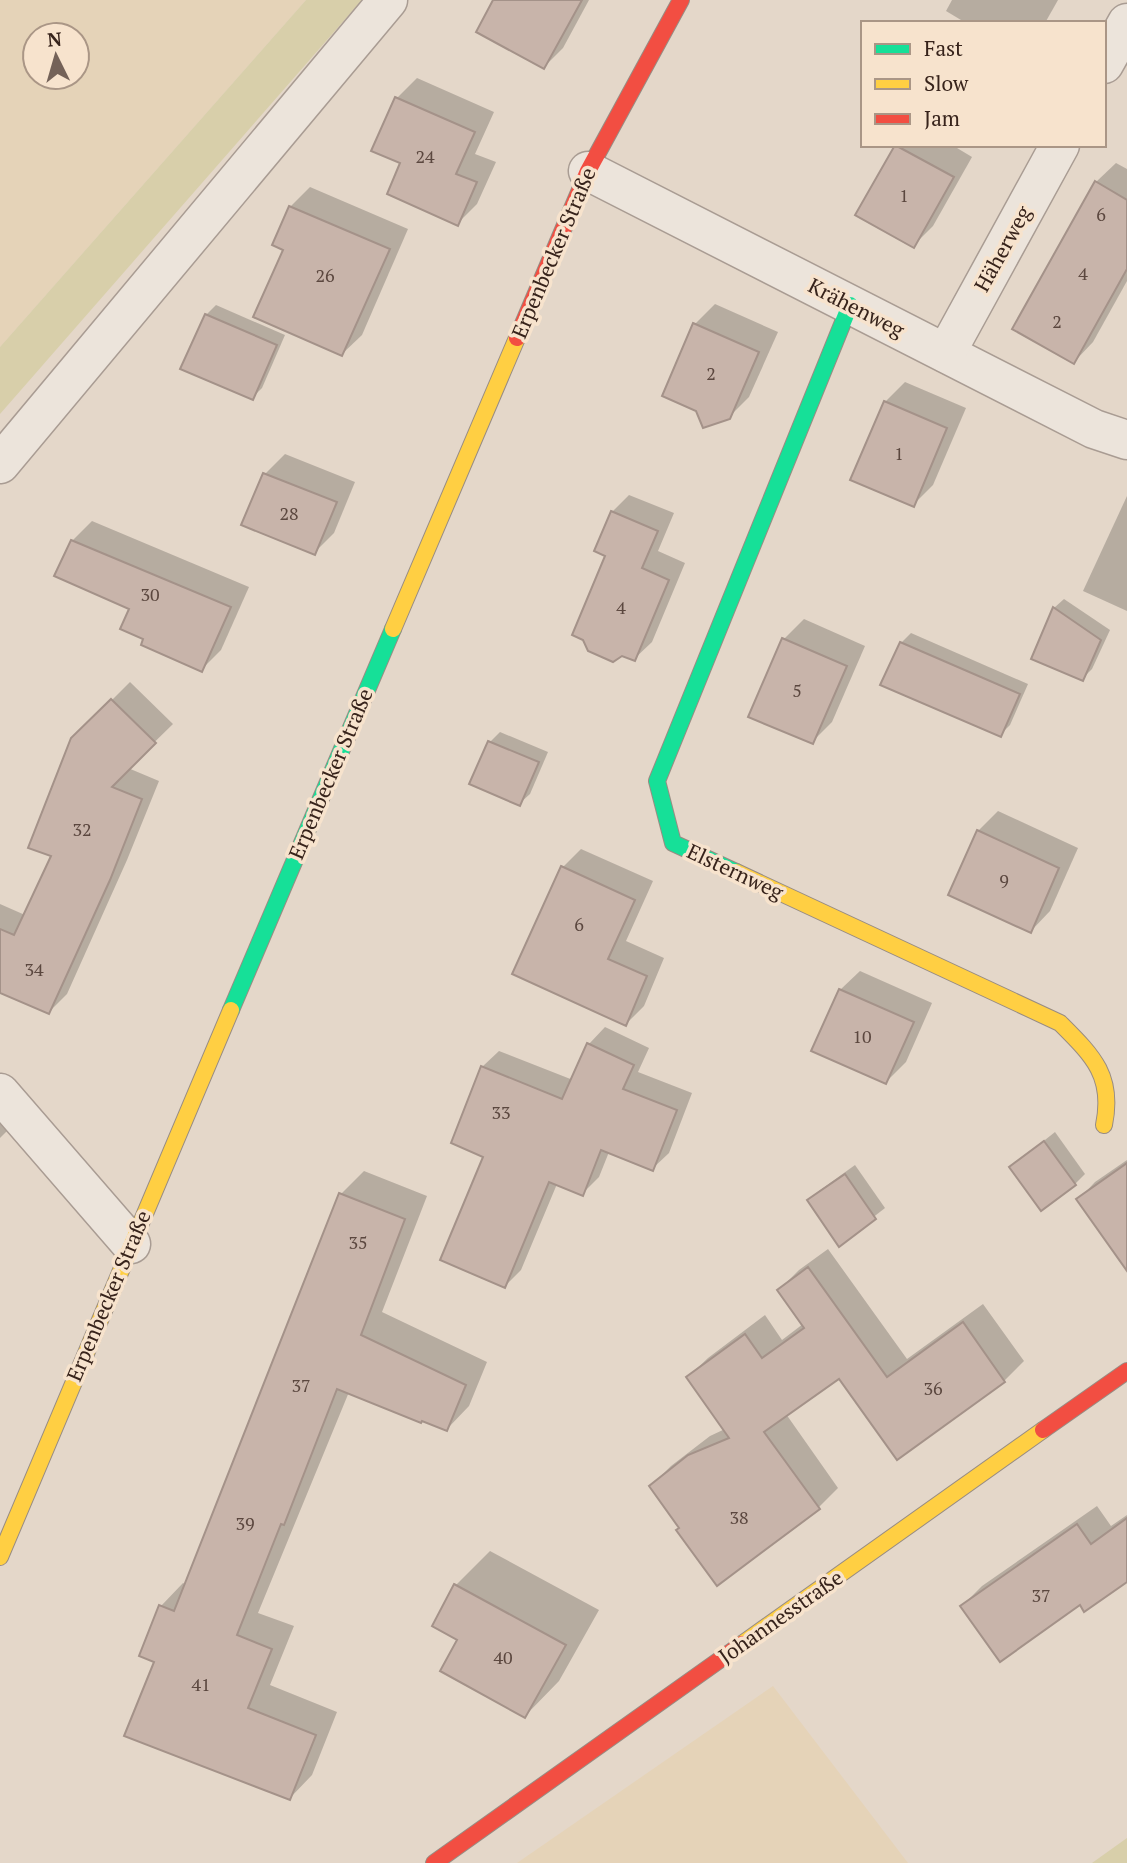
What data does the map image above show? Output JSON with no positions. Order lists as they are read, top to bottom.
{
  "streets": {
    "street": [
      "Häherweg",
      "Erpenbecker Straße",
      "Krähenweg",
      "Elsternweg",
      "Johannesstraße"
    ]
  },
  "crossings": [
    ["Häherweg", "Krähenweg"],
    ["Erpenbecker Straße", "Krähenweg"],
    ["Krähenweg", "Elsternweg"]
  ],
  "house_numbers": [
    "24",
    "1",
    "6",
    "4",
    "26",
    "2",
    "2",
    "1",
    "28",
    "30",
    "4",
    "5",
    "32",
    "9",
    "6",
    "34",
    "10",
    "33",
    "35",
    "37",
    "36",
    "38",
    "39",
    "37",
    "40",
    "41"
  ],
  "legend": ["Fast", "Slow", "Jam"],
  "north": "top"
}
